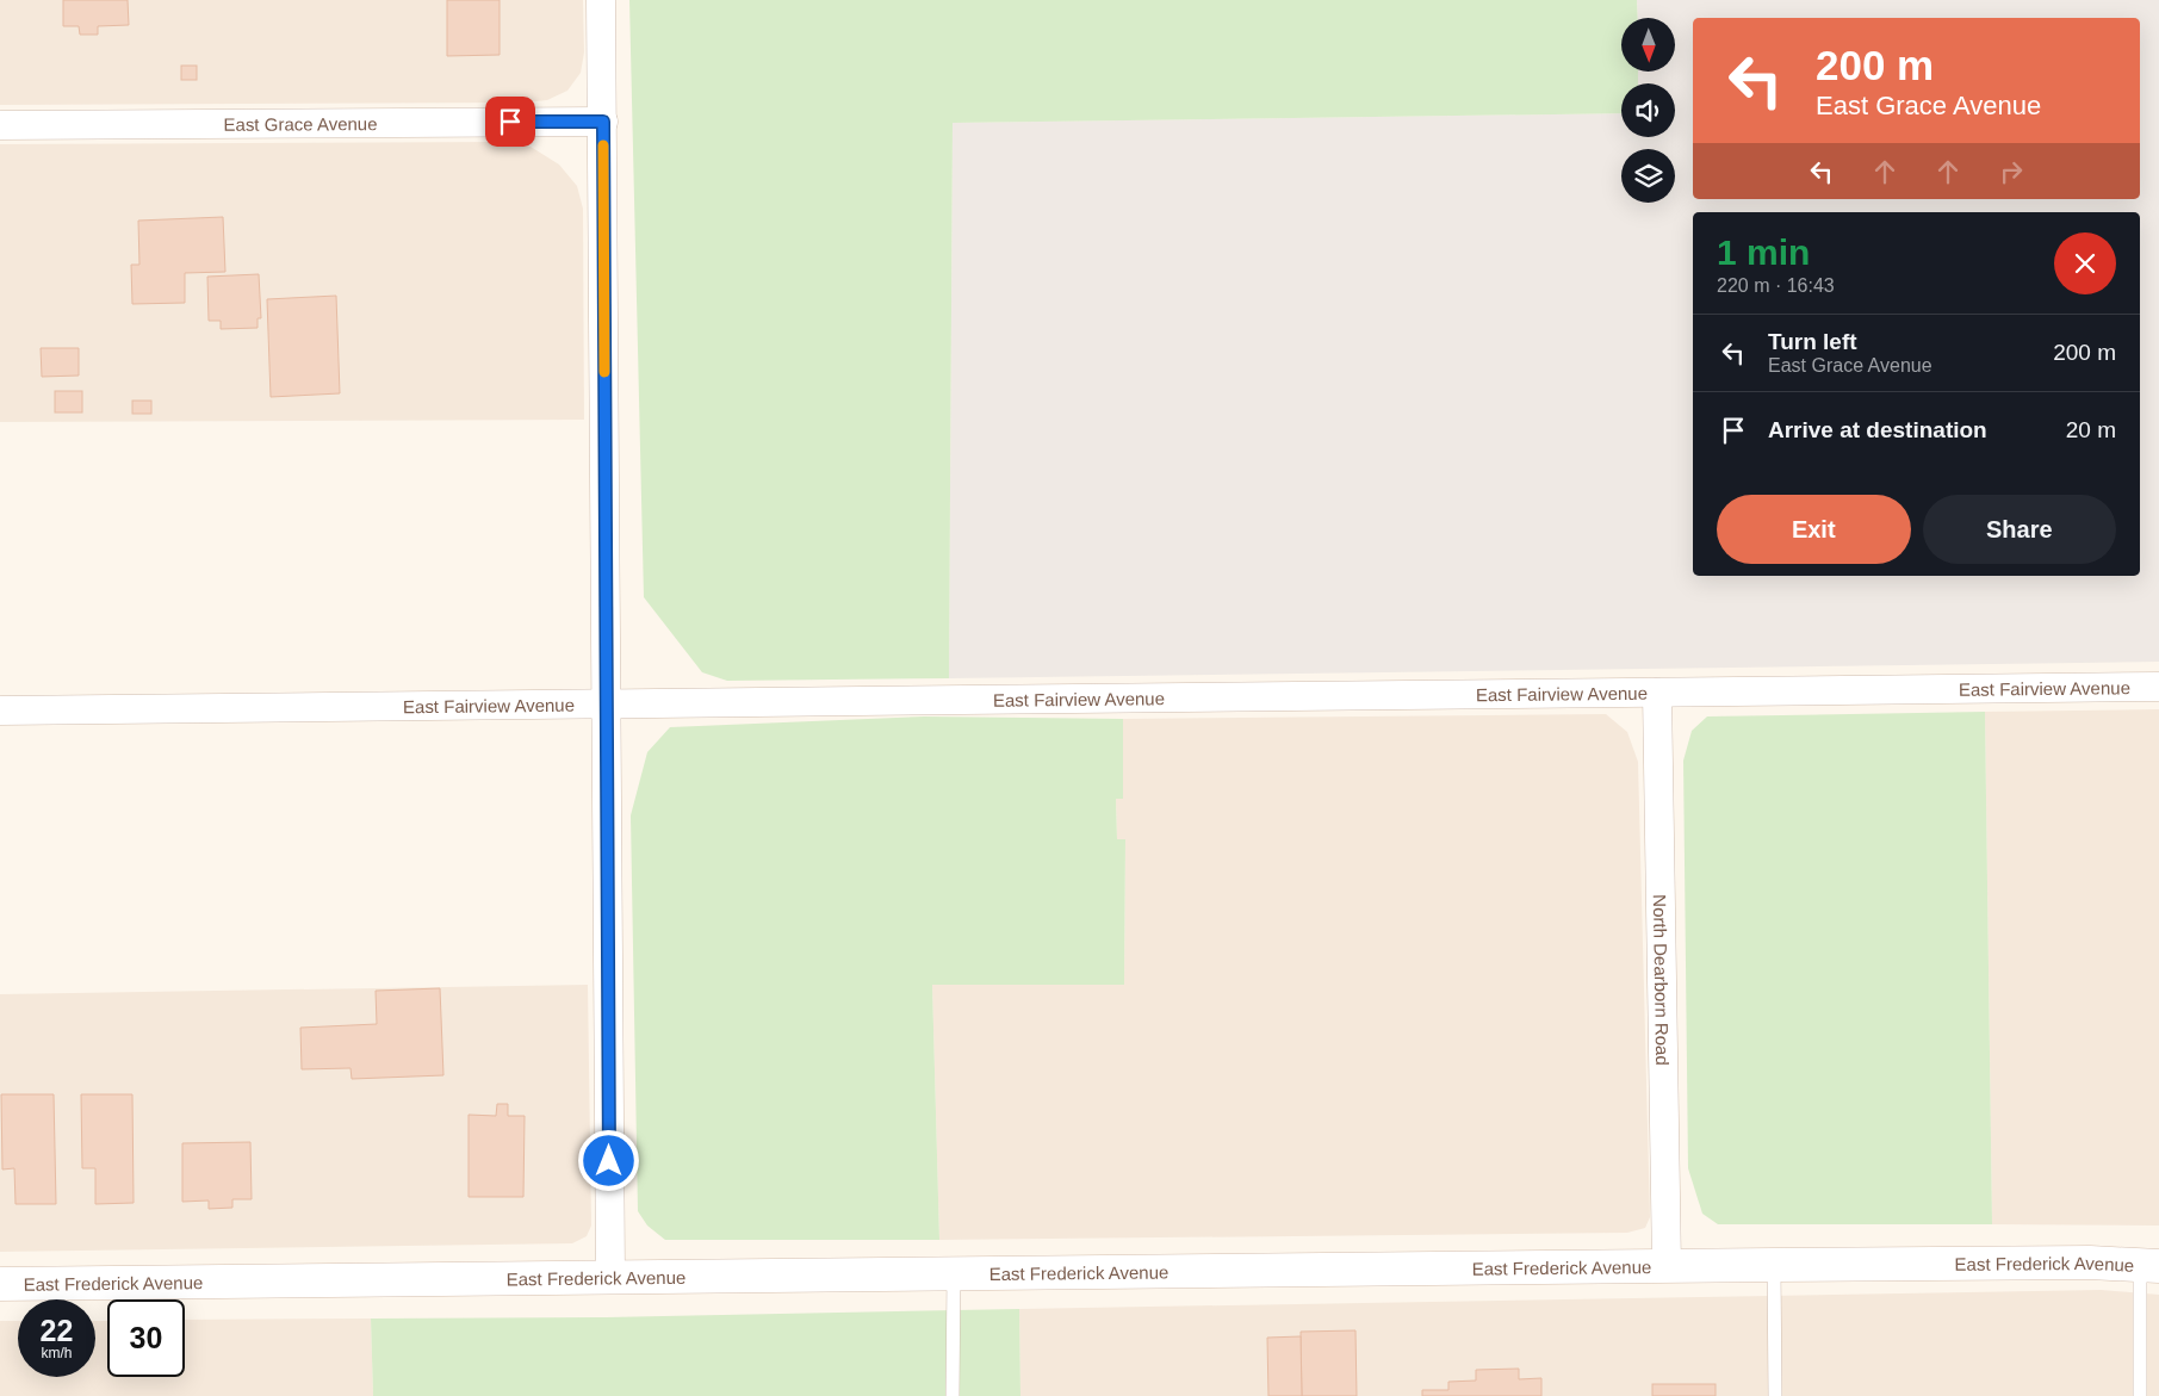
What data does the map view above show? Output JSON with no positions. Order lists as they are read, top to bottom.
{
  "streets": {
    "main road": ["East Frederick Avenue"],
    "street": ["East Grace Avenue", "East Fairview Avenue", "North Dearborn Road"]
  },
  "crossings": [
    ["East Fairview Avenue", "North Dearborn Road"],
    ["North Dearborn Road", "East Frederick Avenue"]
  ],
  "north": "bottom",
  "page": {
    "turn": ["200 m", "East Grace Avenue"],
    "heading": ["1 min", "220 m · 16:43"],
    "list": [
      {
        "name": "Turn left",
        "note": "East Grace Avenue",
        "value": "200 m"
      },
      {
        "name": "Arrive at destination",
        "value": "20 m"
      }
    ],
    "buttons": ["Exit", "Share"],
    "speed": "22 km/h",
    "limit": "30"
  }
}
